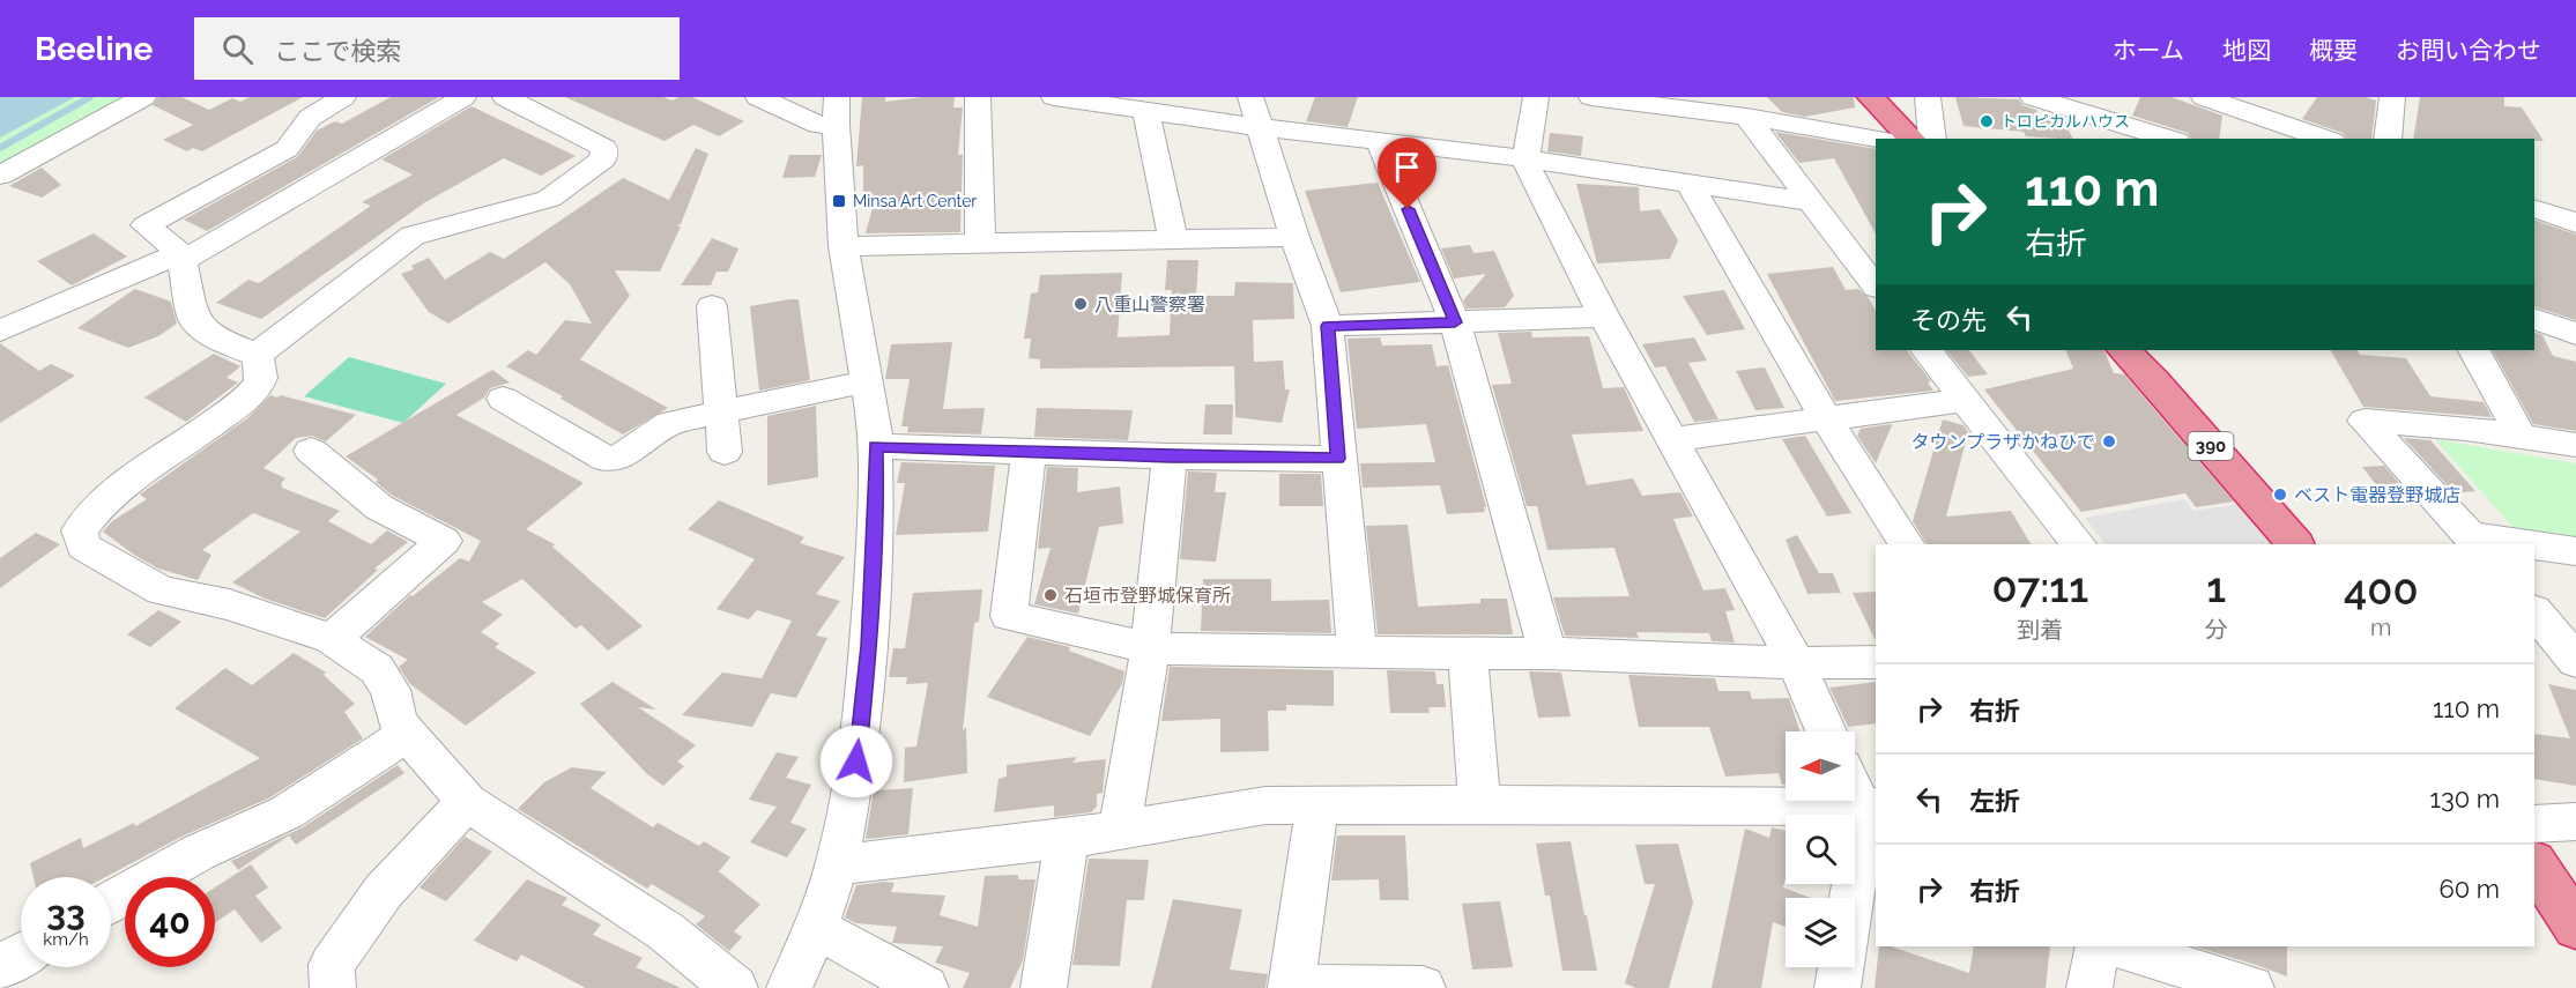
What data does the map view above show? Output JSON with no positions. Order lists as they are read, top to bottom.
{
  "streets": {
    "highway": ["390"]
  },
  "places": {
    "other": [
      "トロピカルハウス",
      "八重山警察署",
      "タウンプラザかねひで",
      "ベスト電器登野城店",
      "石垣市登野城保育所"
    ],
    "transit": ["Minsa Art Center"]
  },
  "north": "left",
  "page": {
    "header": "Beeline",
    "search": "ここで検索",
    "nav": [
      "ホーム",
      "地図",
      "概要",
      "お問い合わせ"
    ],
    "turn": ["110 m", "右折"],
    "then": "その先",
    "eta": [
      "07:11",
      "到着",
      "1",
      "分",
      "400",
      "m"
    ],
    "list": [
      {
        "name": "右折",
        "value": "110 m"
      },
      {
        "name": "左折",
        "value": "130 m"
      },
      {
        "name": "右折",
        "value": "60 m"
      }
    ],
    "speed": "33 km/h",
    "limit": "40"
  }
}
